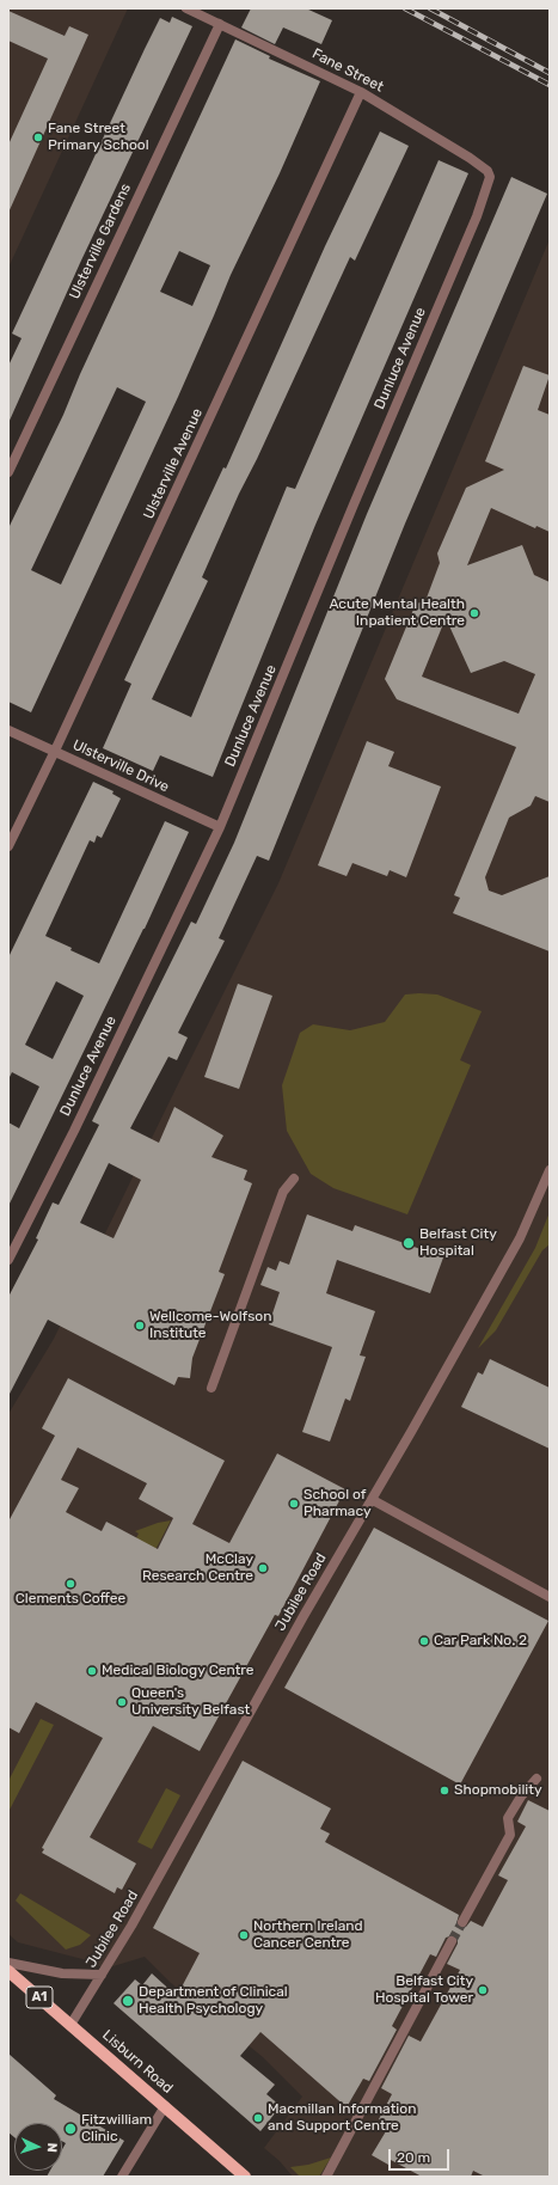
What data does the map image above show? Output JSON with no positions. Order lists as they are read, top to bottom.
{
  "streets": {
    "main road": ["A1", "Lisburn Road"],
    "street": [
      "Fane Street",
      "Ulsterville Gardens",
      "Dunluce Avenue",
      "Ulsterville Avenue",
      "Ulsterville Drive",
      "Jubilee Road"
    ]
  },
  "crossings": [
    ["Fane Street", "Ulsterville Gardens"],
    ["Fane Street", "Dunluce Avenue"],
    ["Fane Street", "Ulsterville Avenue"],
    ["Dunluce Avenue", "Ulsterville Drive"],
    ["Ulsterville Avenue", "Ulsterville Drive"],
    ["Jubilee Road", "Lisburn Road"]
  ],
  "places": [
    "Fane Street Primary School",
    "Acute Mental Health Inpatient Centre",
    "Belfast City Hospital",
    "Wellcome-Wolfson Institute",
    "School of Pharmacy",
    "McClay Research Centre",
    "Clements Coffee",
    "Car Park No. 2",
    "Medical Biology Centre",
    "Queen's University Belfast",
    "Shopmobility",
    "Northern Ireland Cancer Centre",
    "Belfast City Hospital Tower",
    "Department of Clinical Health Psychology",
    "Macmillan Information and Support Centre",
    "Fitzwilliam Clinic"
  ],
  "scale_bar": "20 m",
  "north": "right"
}
